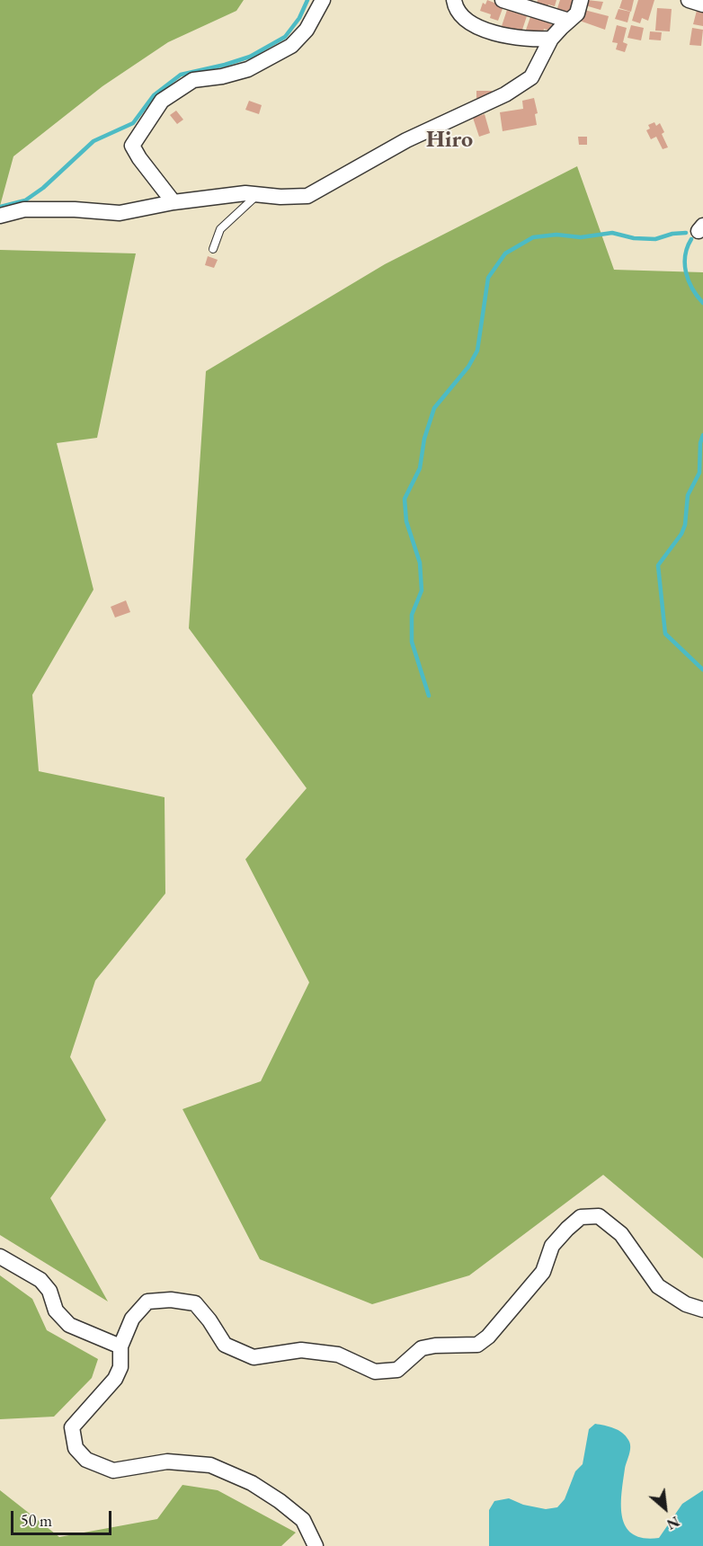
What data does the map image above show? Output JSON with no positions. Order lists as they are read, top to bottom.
{
  "districts": ["Hiro"],
  "scale_bar": "50 m",
  "north": "bottom right"
}
